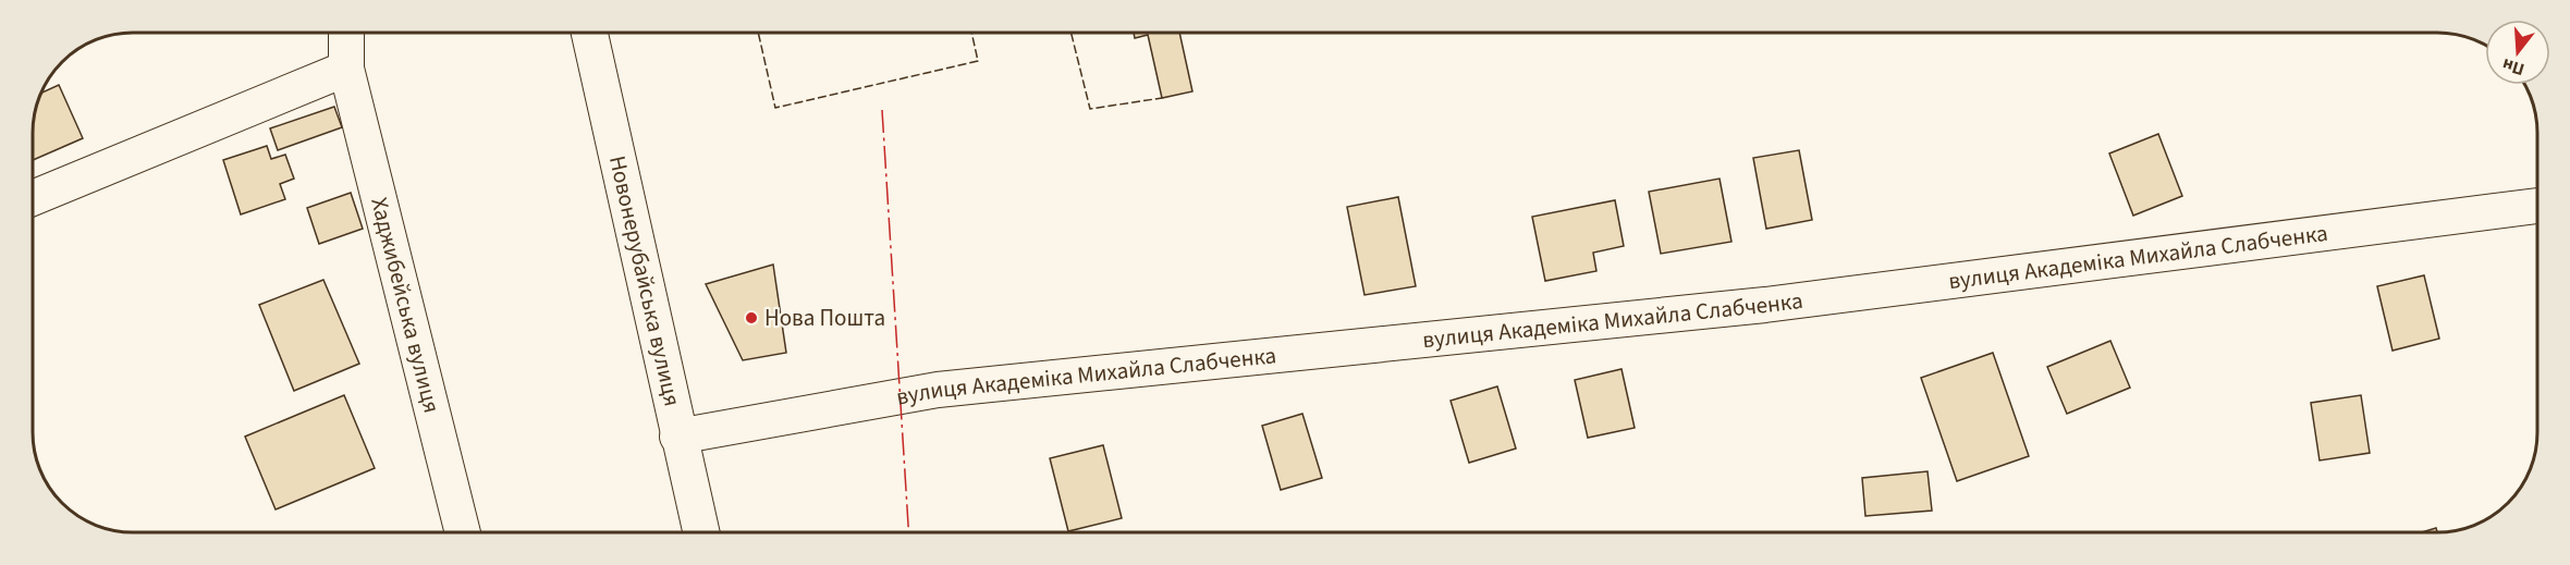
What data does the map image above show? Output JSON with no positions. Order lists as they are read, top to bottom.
{
  "streets": {
    "street": ["вулиця Академіка Михайла Слабченка", "Новонерубайська вулиця", "Хаджибейська вулиця"]
  },
  "crossings": [
    ["вулиця Академіка Михайла Слабченка", "Новонерубайська вулиця"]
  ],
  "places": ["Нова Пошта"],
  "north": "bottom"
}
